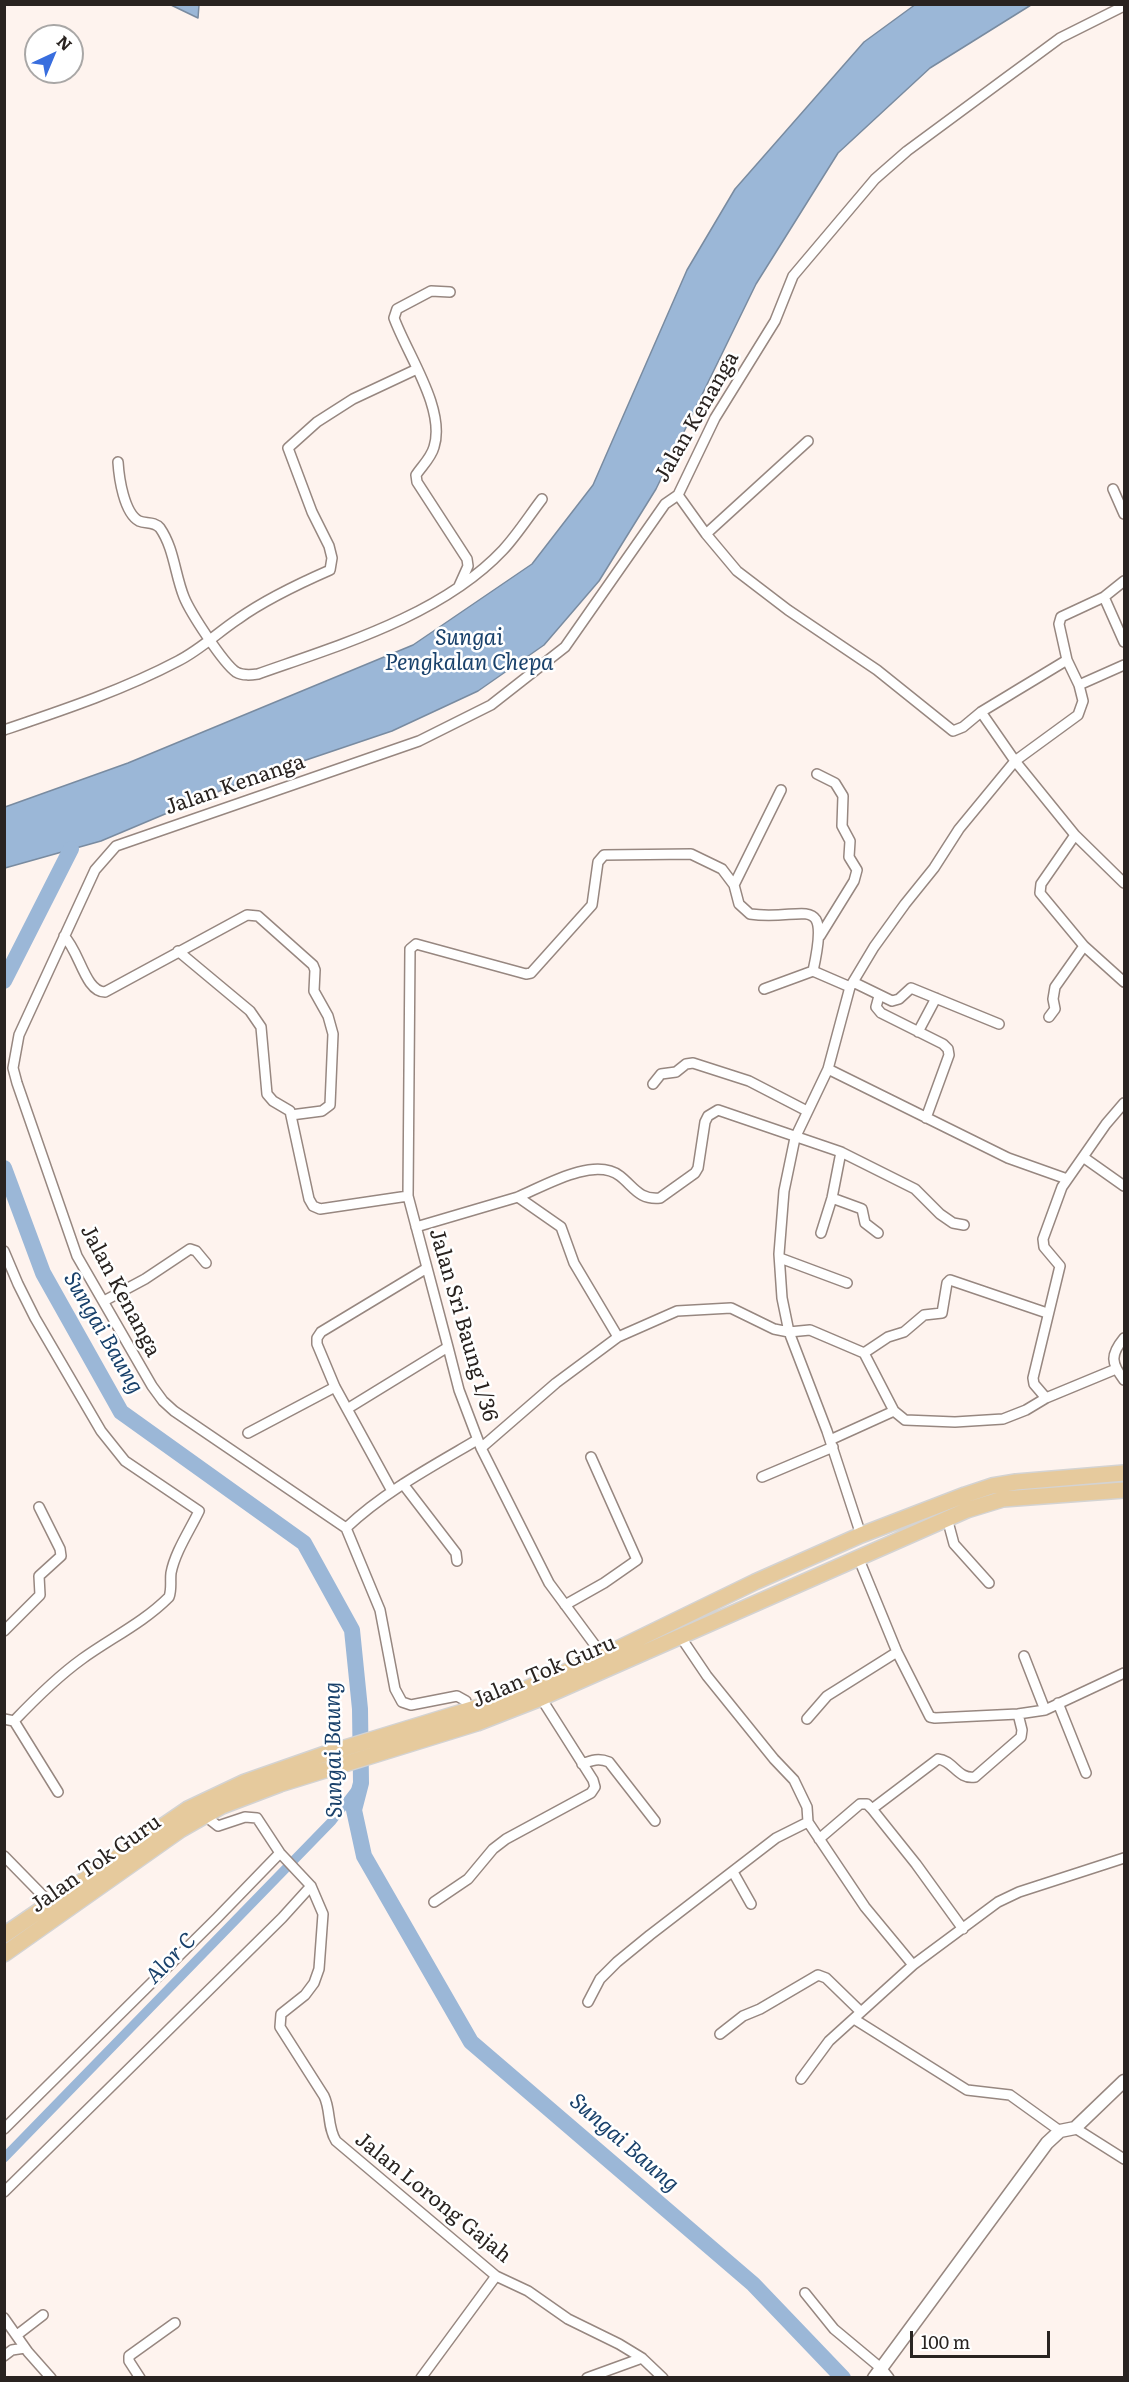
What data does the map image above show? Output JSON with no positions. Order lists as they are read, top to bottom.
{
  "streets": {
    "main road": ["Jalan Tok Guru"],
    "street": ["Jalan Kenanga", "Jalan Sri Baung 1/36", "Jalan Lorong Gajah"]
  },
  "crossings": [
    ["Jalan Sri Baung 1/36", "Jalan Tok Guru"],
    ["Jalan Tok Guru", "Jalan Lorong Gajah"]
  ],
  "water": ["Sungai Pengkalan Chepa", "Sungai Baung", "Alor C"],
  "scale_bar": "100 m",
  "north": "top right"
}
